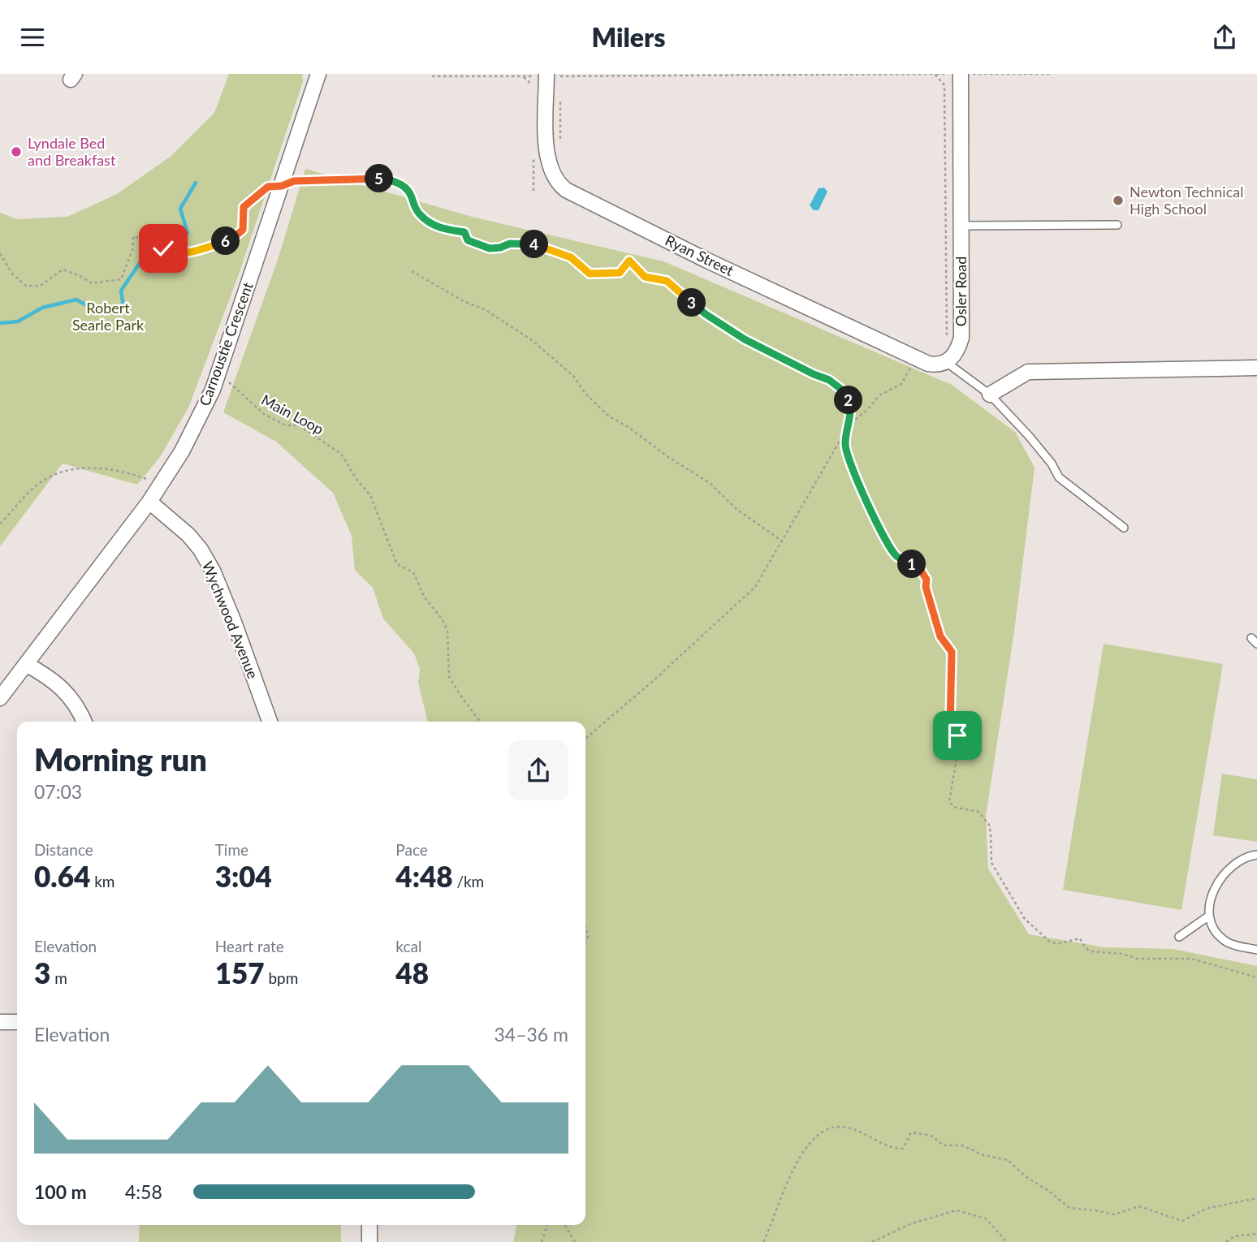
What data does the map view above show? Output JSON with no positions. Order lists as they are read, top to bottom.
{
  "streets": {
    "street": [
      "Ryan Street",
      "Osler Road",
      "Carnoustie Crescent",
      "Wychwood Avenue"
    ],
    "path": ["Main Loop"]
  },
  "crossings": [
    ["Ryan Street", "Osler Road"],
    ["Carnoustie Crescent", "Wychwood Avenue"]
  ],
  "parks": ["Robert Searle Park"],
  "places": ["Lyndale Bed and Breakfast", "Newton Technical High School"],
  "page": {
    "header": "Milers",
    "pins": [
      "5",
      "6",
      "4",
      "3",
      "2",
      "1"
    ],
    "heading": ["Morning run", "07:03"],
    "stats": [
      ["Distance", "0.64 km"],
      ["Time", "3:04"],
      ["Pace", "4:48 /km"],
      ["Elevation", "3 m"],
      ["Heart rate", "157 bpm"],
      ["kcal", "48"]
    ],
    "chart": ["Elevation", "34–36 m"],
    "list": [
      {
        "name": "100 m",
        "note": "4:58"
      }
    ]
  }
}
